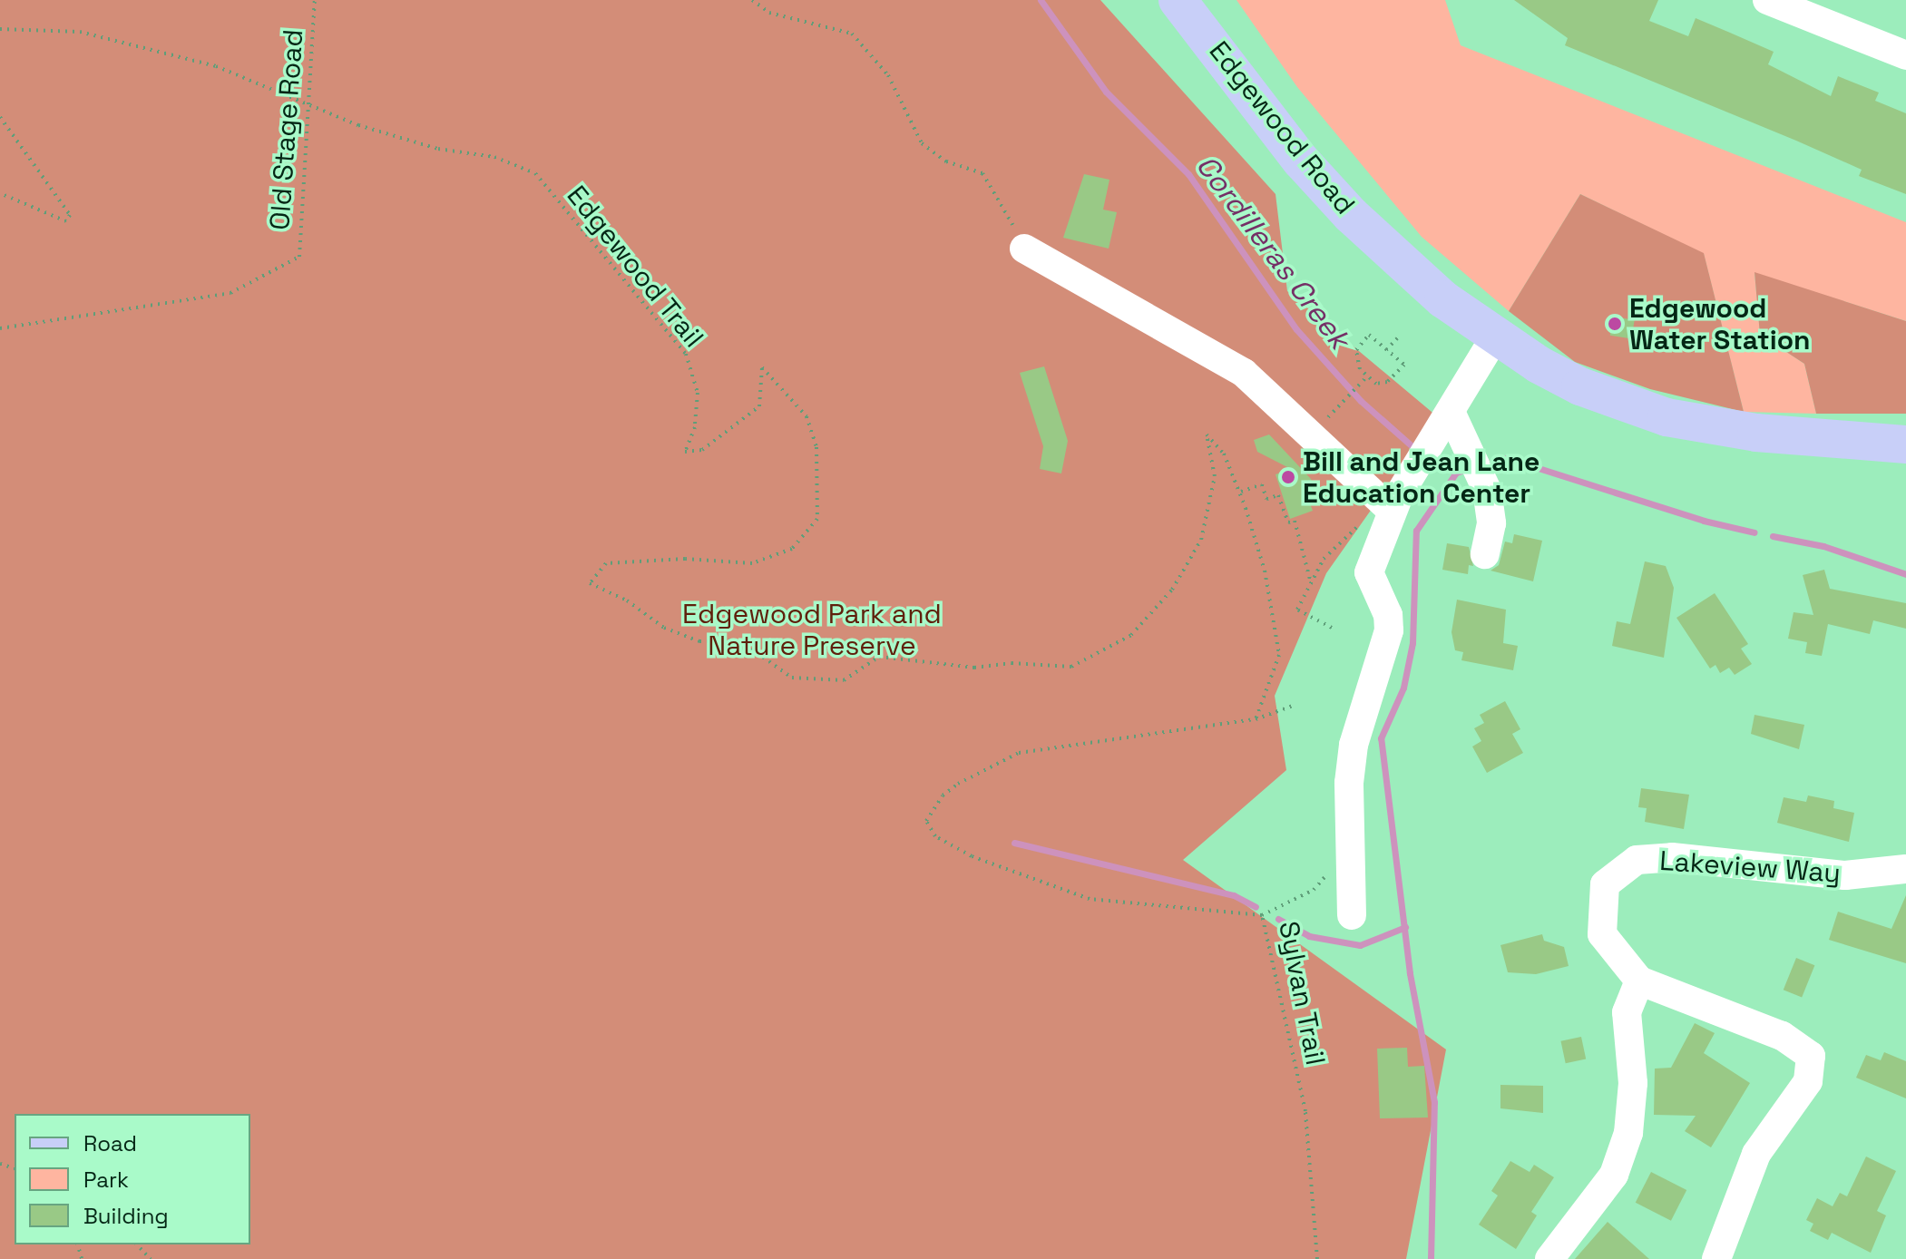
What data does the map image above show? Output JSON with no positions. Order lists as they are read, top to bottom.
{
  "streets": {
    "main road": ["Edgewood Road"],
    "street": ["Lakeview Way"],
    "path": ["Old Stage Road", "Edgewood Trail", "Sylvan Trail"]
  },
  "crossings": [
    ["Old Stage Road", "Edgewood Trail"]
  ],
  "water": ["Cordilleras Creek"],
  "parks": ["Edgewood Park and Nature Preserve"],
  "places": ["Edgewood Water Station", "Bill and Jean Lane Education Center"],
  "legend": ["Road", "Park", "Building"]
}
